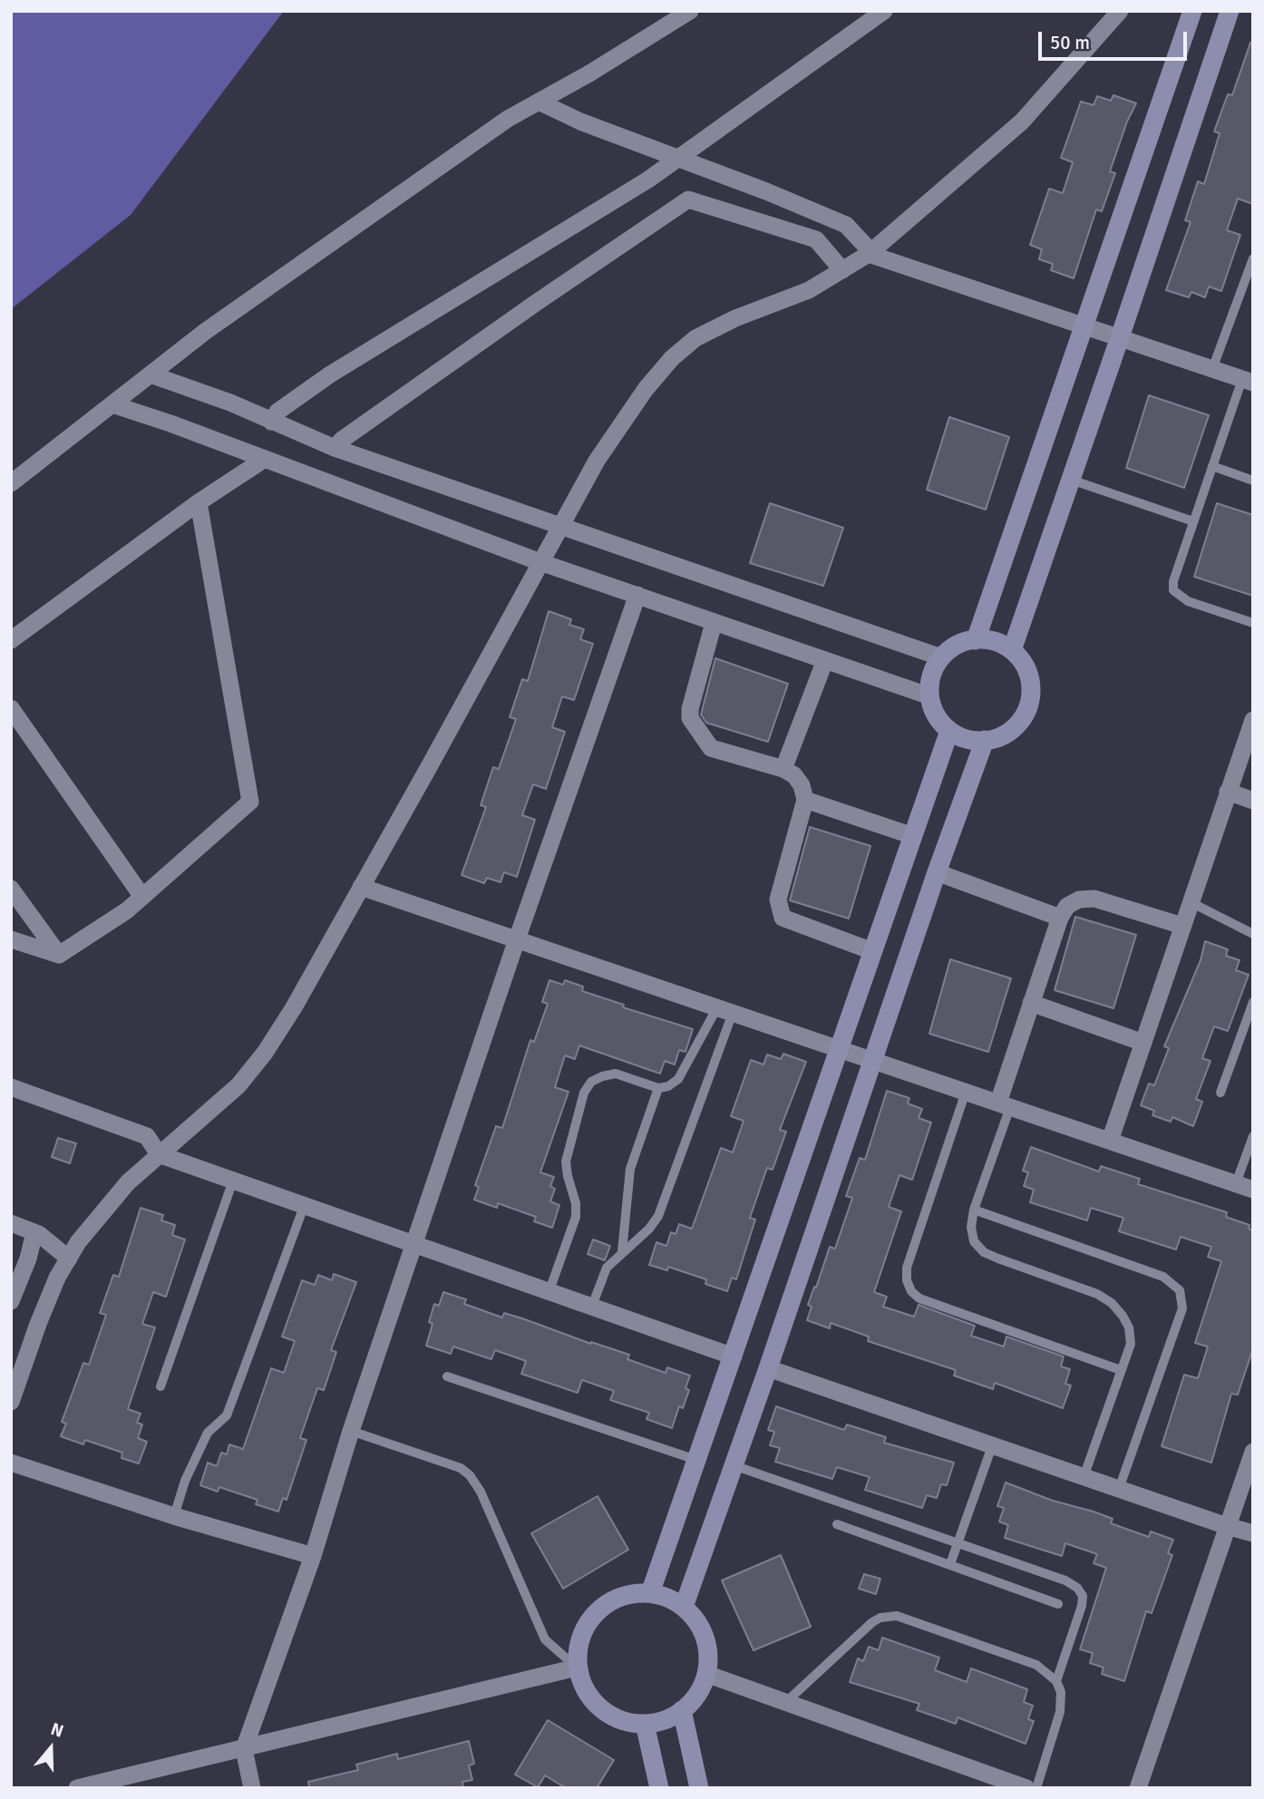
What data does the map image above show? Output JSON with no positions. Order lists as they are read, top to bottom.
{
  "scale_bar": "50 m",
  "north": "top"
}
